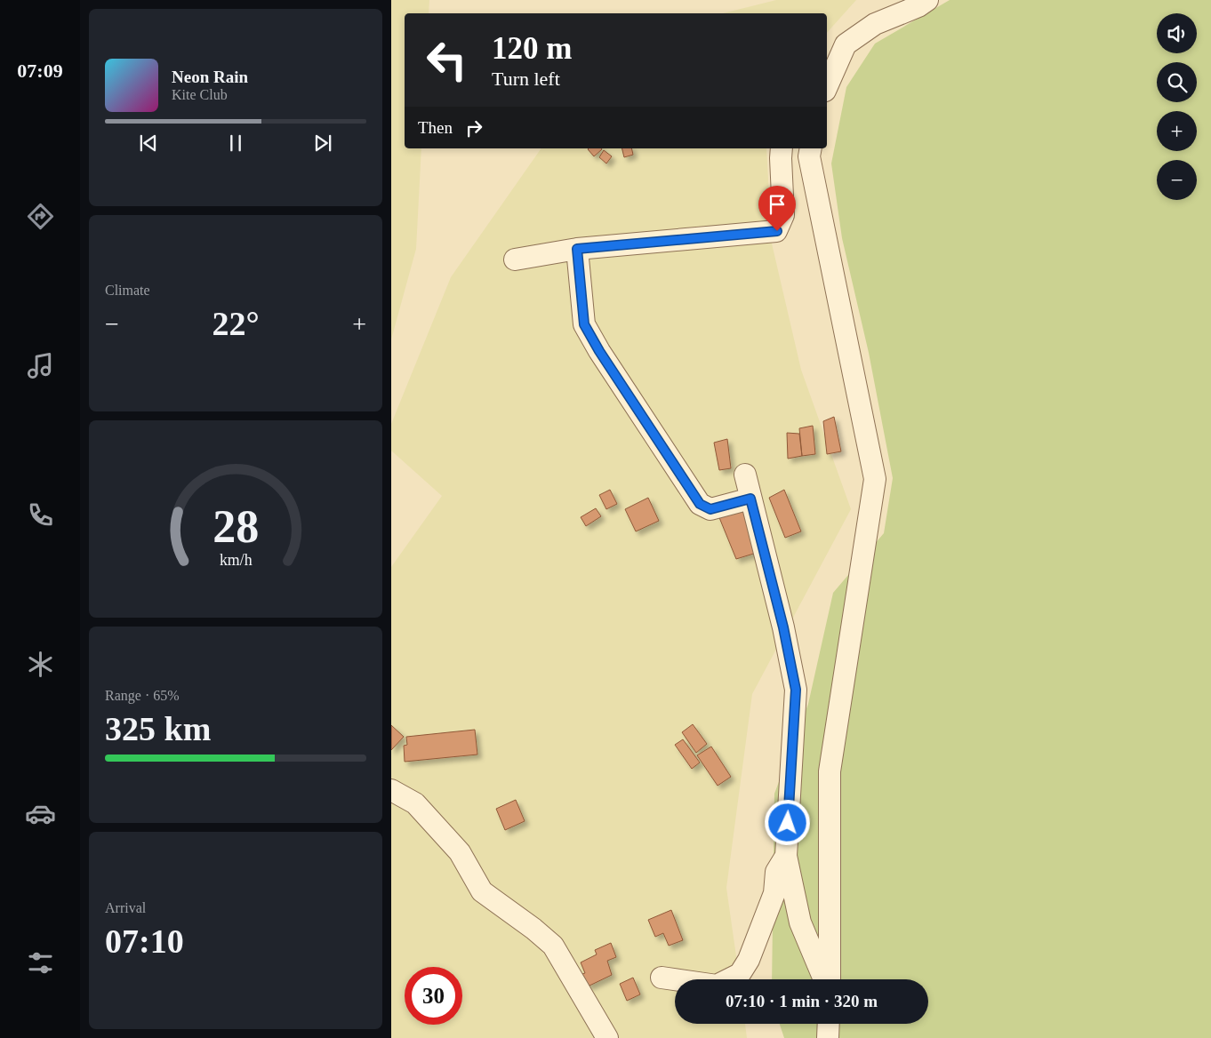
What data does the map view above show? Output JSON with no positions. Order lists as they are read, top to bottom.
{
  "page": {
    "tabs": "07:09",
    "map_buttons": ["+", "−"],
    "turn": ["120 m", "Turn left"],
    "song": ["Neon Rain", "Kite Club"],
    "then": "Then",
    "tile": [
      "Climate",
      ["Range · 65%", "325 km"],
      ["Arrival", "07:10"]
    ],
    "heat": ["−", "22°", "+"],
    "limit": "30",
    "trip": "07:10 · 1 min · 320 m",
    "gauge": ["28", "km/h"]
  }
}
